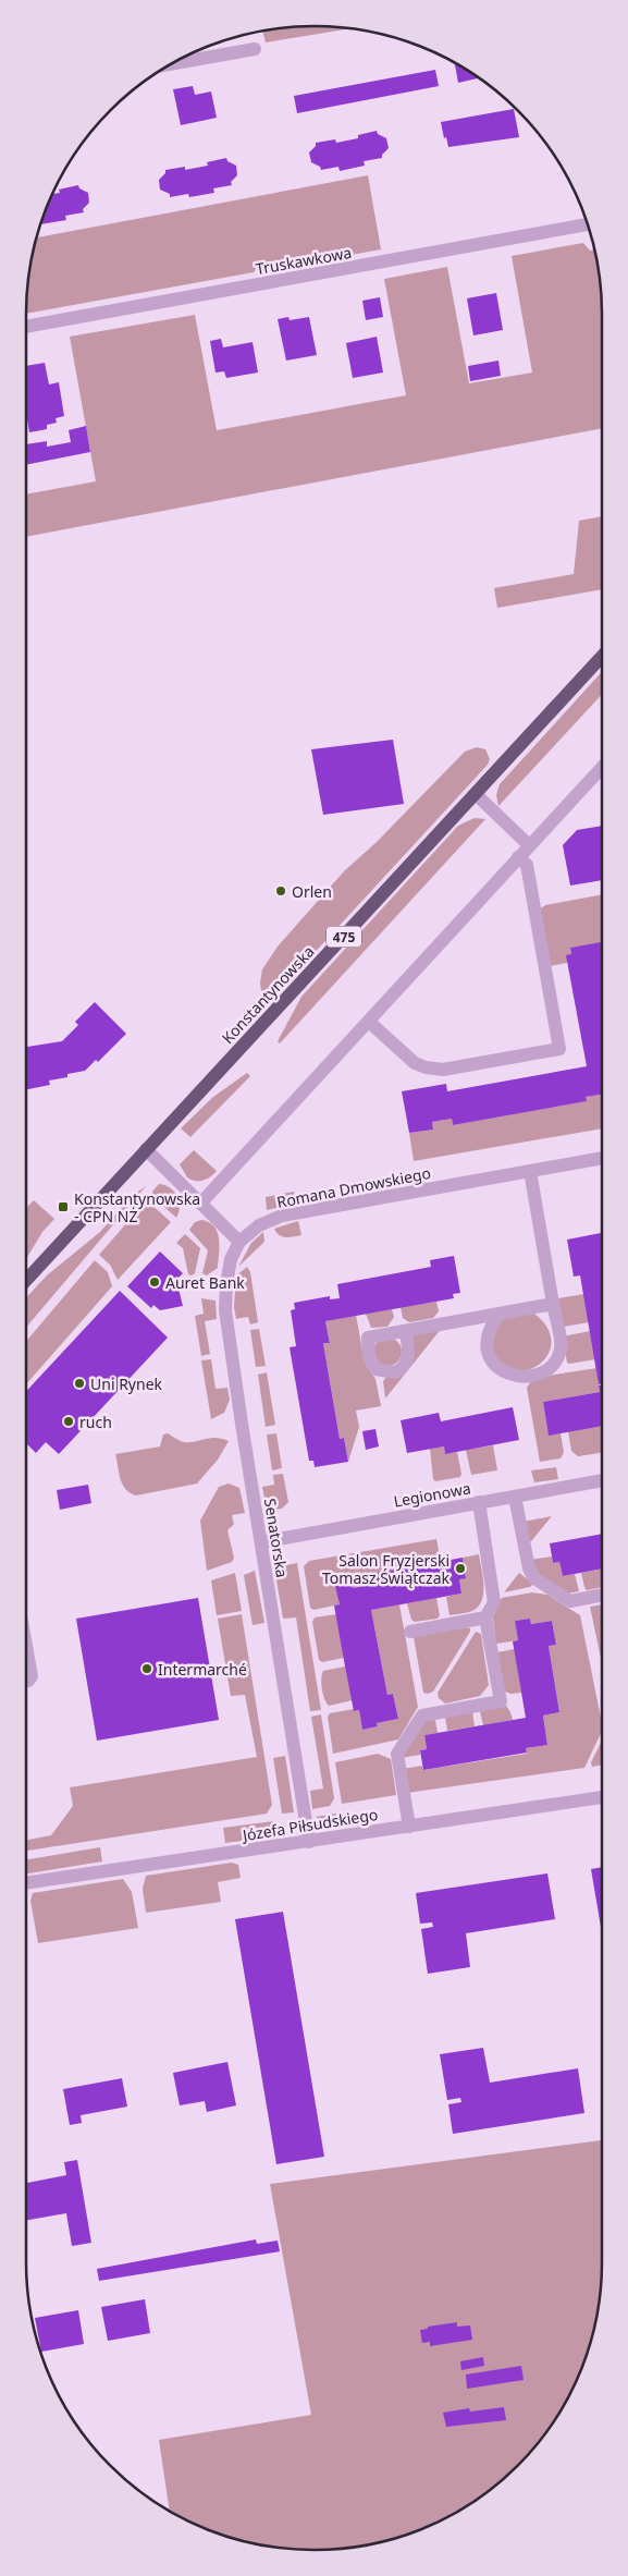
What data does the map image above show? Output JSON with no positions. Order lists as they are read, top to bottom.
{
  "streets": {
    "main road": ["475", "Konstantynowska"],
    "street": [
      "Truskawkowa",
      "Romana Dmowskiego",
      "Legionowa",
      "Senatorska",
      "Józefa Piłsudskiego"
    ]
  },
  "crossings": [
    ["Romana Dmowskiego", "Senatorska"],
    ["Legionowa", "Senatorska"],
    ["Senatorska", "Józefa Piłsudskiego"]
  ],
  "places": {
    "other": [
      "Orlen",
      "Auret Bank",
      "Uni Rynek",
      "ruch",
      "Salon Fryzjerski Tomasz Świątczak",
      "Intermarché"
    ],
    "transit": ["Konstantynowska - CPN NŻ"]
  }
}
